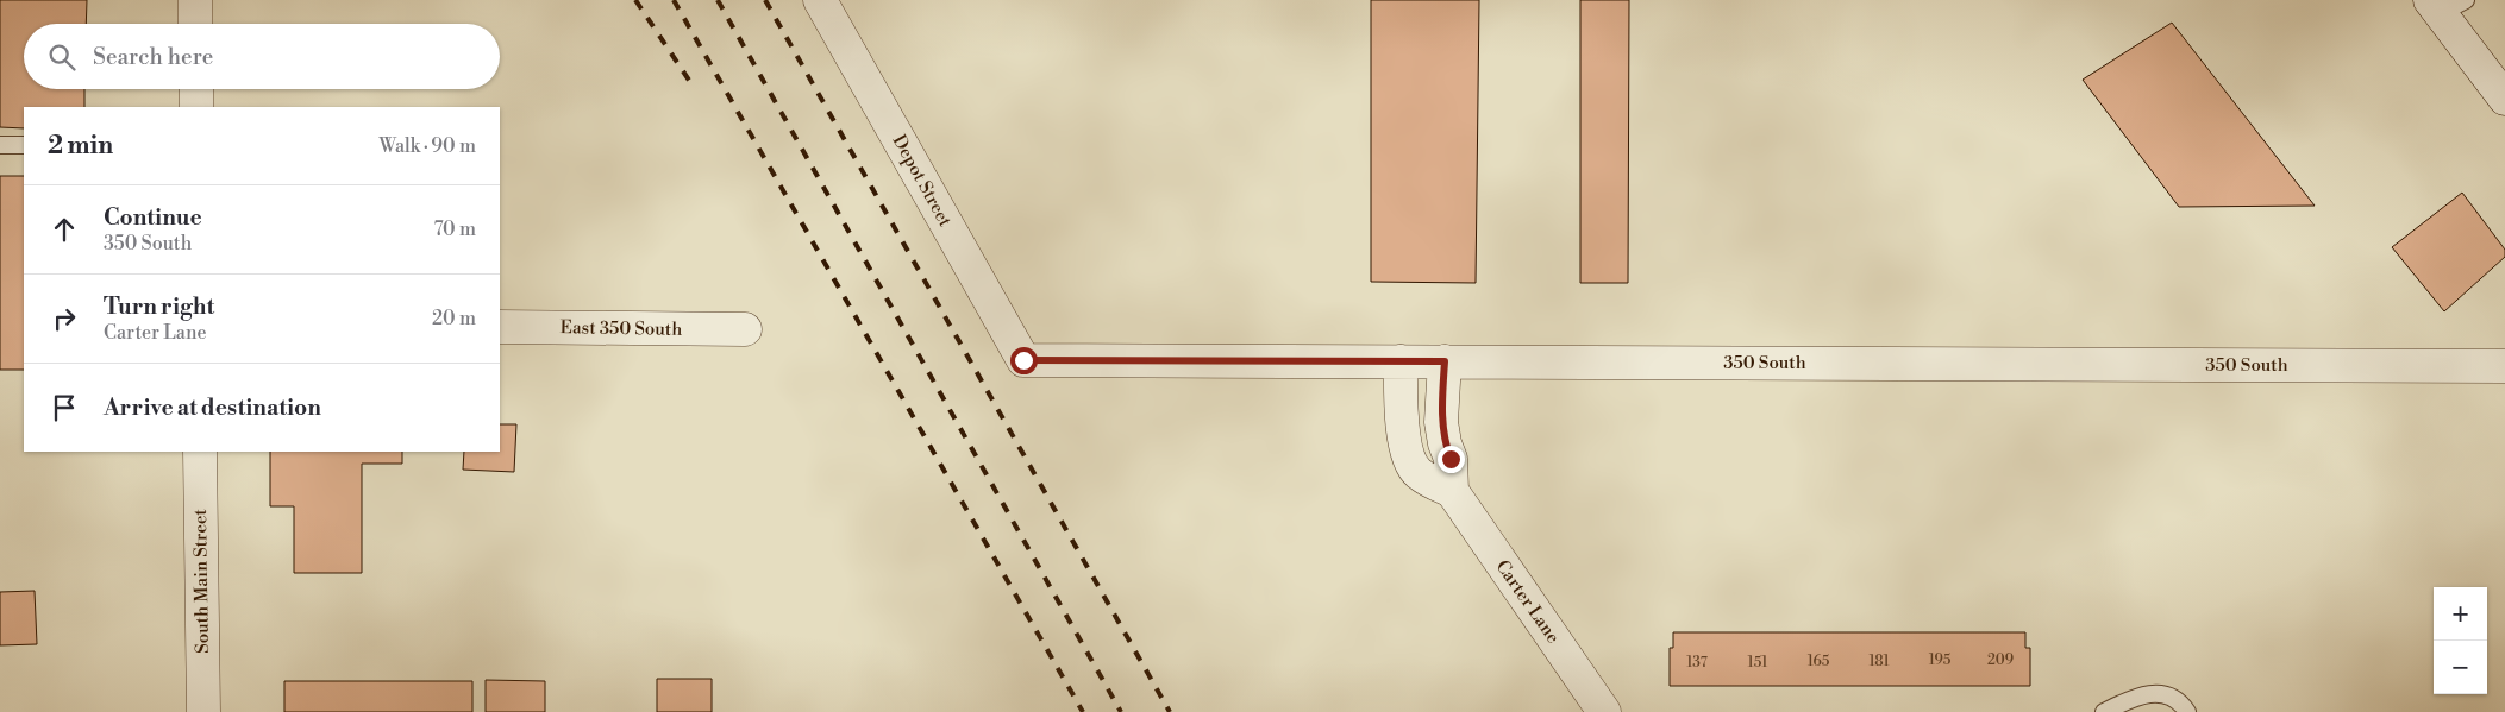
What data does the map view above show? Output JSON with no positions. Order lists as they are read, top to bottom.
{
  "streets": {
    "street": [
      "Depot Street",
      "East 350 South",
      "350 South",
      "South Main Street",
      "Carter Lane"
    ]
  },
  "crossings": [
    ["Depot Street", "350 South"],
    ["350 South", "Carter Lane"]
  ],
  "house_numbers": [
    "195",
    "209",
    "165",
    "181",
    "137",
    "151"
  ],
  "page": {
    "search": "Search here",
    "heading": ["2 min", "Walk · 90 m"],
    "list": [
      ["Continue", "350 South", "70 m"],
      ["Turn right", "Carter Lane", "20 m"],
      "Arrive at destination"
    ],
    "map_buttons": ["+", "−"]
  }
}
